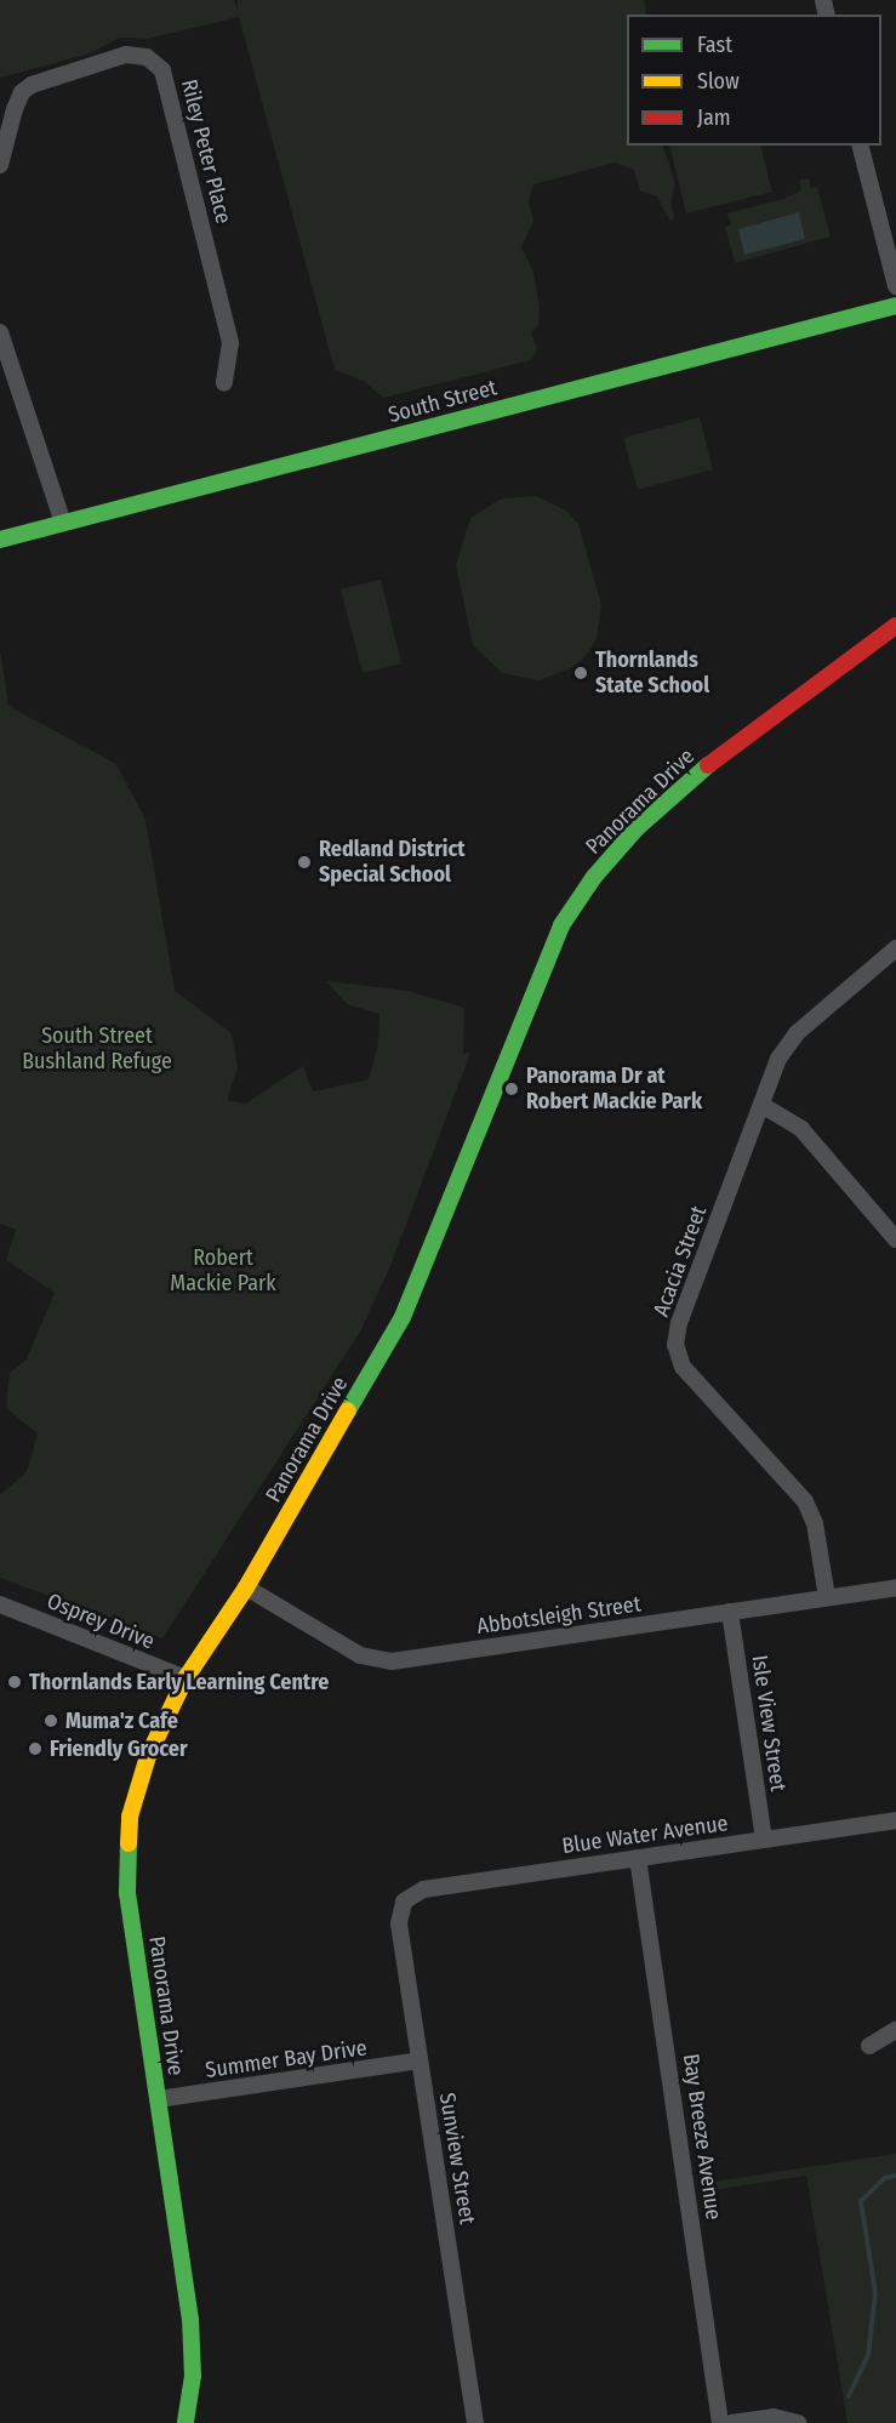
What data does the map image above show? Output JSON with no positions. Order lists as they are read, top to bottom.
{
  "streets": {
    "street": [
      "Riley Peter Place",
      "South Street",
      "Panorama Drive",
      "Acacia Street",
      "Abbotsleigh Street",
      "Osprey Drive",
      "Isle View Street",
      "Blue Water Avenue",
      "Summer Bay Drive",
      "Bay Breeze Avenue",
      "Sunview Street"
    ]
  },
  "crossings": [
    ["Panorama Drive", "Abbotsleigh Street"],
    ["Panorama Drive", "Osprey Drive"],
    ["Panorama Drive", "Summer Bay Drive"],
    ["Acacia Street", "Abbotsleigh Street"],
    ["Abbotsleigh Street", "Isle View Street"],
    ["Isle View Street", "Blue Water Avenue"],
    ["Blue Water Avenue", "Bay Breeze Avenue"],
    ["Blue Water Avenue", "Sunview Street"],
    ["Summer Bay Drive", "Sunview Street"]
  ],
  "parks": ["South Street Bushland Refuge", "Robert Mackie Park"],
  "places": [
    "Thornlands State School",
    "Redland District Special School",
    "Panorama Dr at Robert Mackie Park",
    "Thornlands Early Learning Centre",
    "Muma'z Cafe",
    "Friendly Grocer"
  ],
  "legend": ["Fast", "Slow", "Jam"]
}
